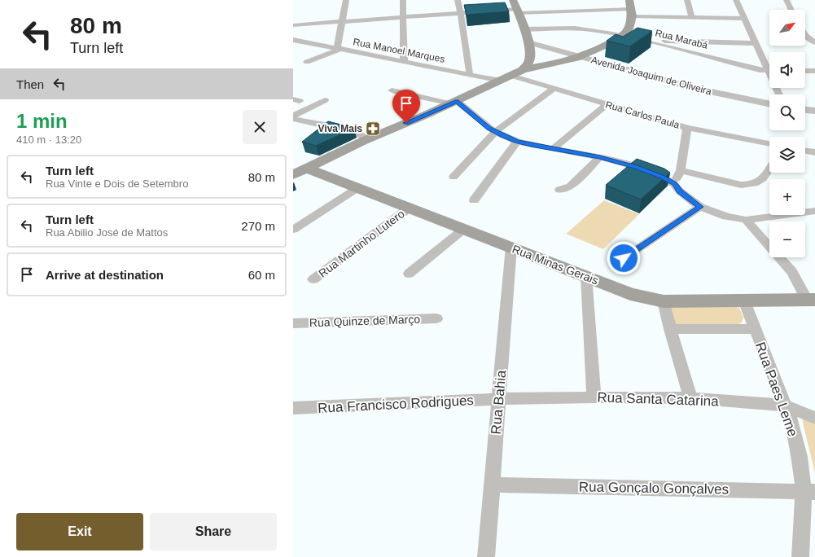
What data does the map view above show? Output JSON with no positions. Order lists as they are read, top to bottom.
{
  "streets": {
    "main road": ["Rua Minas Gerais"],
    "street": [
      "Rua Marabá",
      "Rua Manoel Marques",
      "Avenida Joaquim de Oliveira",
      "Rua Carlos Paula",
      "Rua Martinho Lutero",
      "Rua Quinze de Março",
      "Rua Paes Leme",
      "Rua Santa Catarina",
      "Rua Bahia",
      "Rua Francisco Rodrigues",
      "Rua Gonçalo Gonçalves"
    ]
  },
  "crossings": [
    ["Rua Manoel Marques", "Rua Carlos Paula"],
    ["Rua Martinho Lutero", "Rua Minas Gerais"],
    ["Rua Minas Gerais", "Rua Paes Leme"],
    ["Rua Minas Gerais", "Rua Bahia"],
    ["Rua Paes Leme", "Rua Santa Catarina"],
    ["Rua Paes Leme", "Rua Gonçalo Gonçalves"],
    ["Rua Santa Catarina", "Rua Bahia"],
    ["Rua Santa Catarina", "Rua Francisco Rodrigues"],
    ["Rua Bahia", "Rua Francisco Rodrigues"],
    ["Rua Bahia", "Rua Gonçalo Gonçalves"]
  ],
  "places": {
    "pharmacy": ["Viva Mais"]
  },
  "north": "top right",
  "page": {
    "turn": ["80 m", "Turn left"],
    "map_buttons": ["+", "−"],
    "then": "Then",
    "heading": ["1 min", "410 m · 13:20"],
    "list": [
      {
        "name": "Turn left",
        "note": "Rua Vinte e Dois de Setembro",
        "value": "80 m"
      },
      {
        "name": "Turn left",
        "note": "Rua Abilio José de Mattos",
        "value": "270 m"
      },
      {
        "name": "Arrive at destination",
        "value": "60 m"
      }
    ],
    "buttons": ["Exit", "Share"]
  }
}
